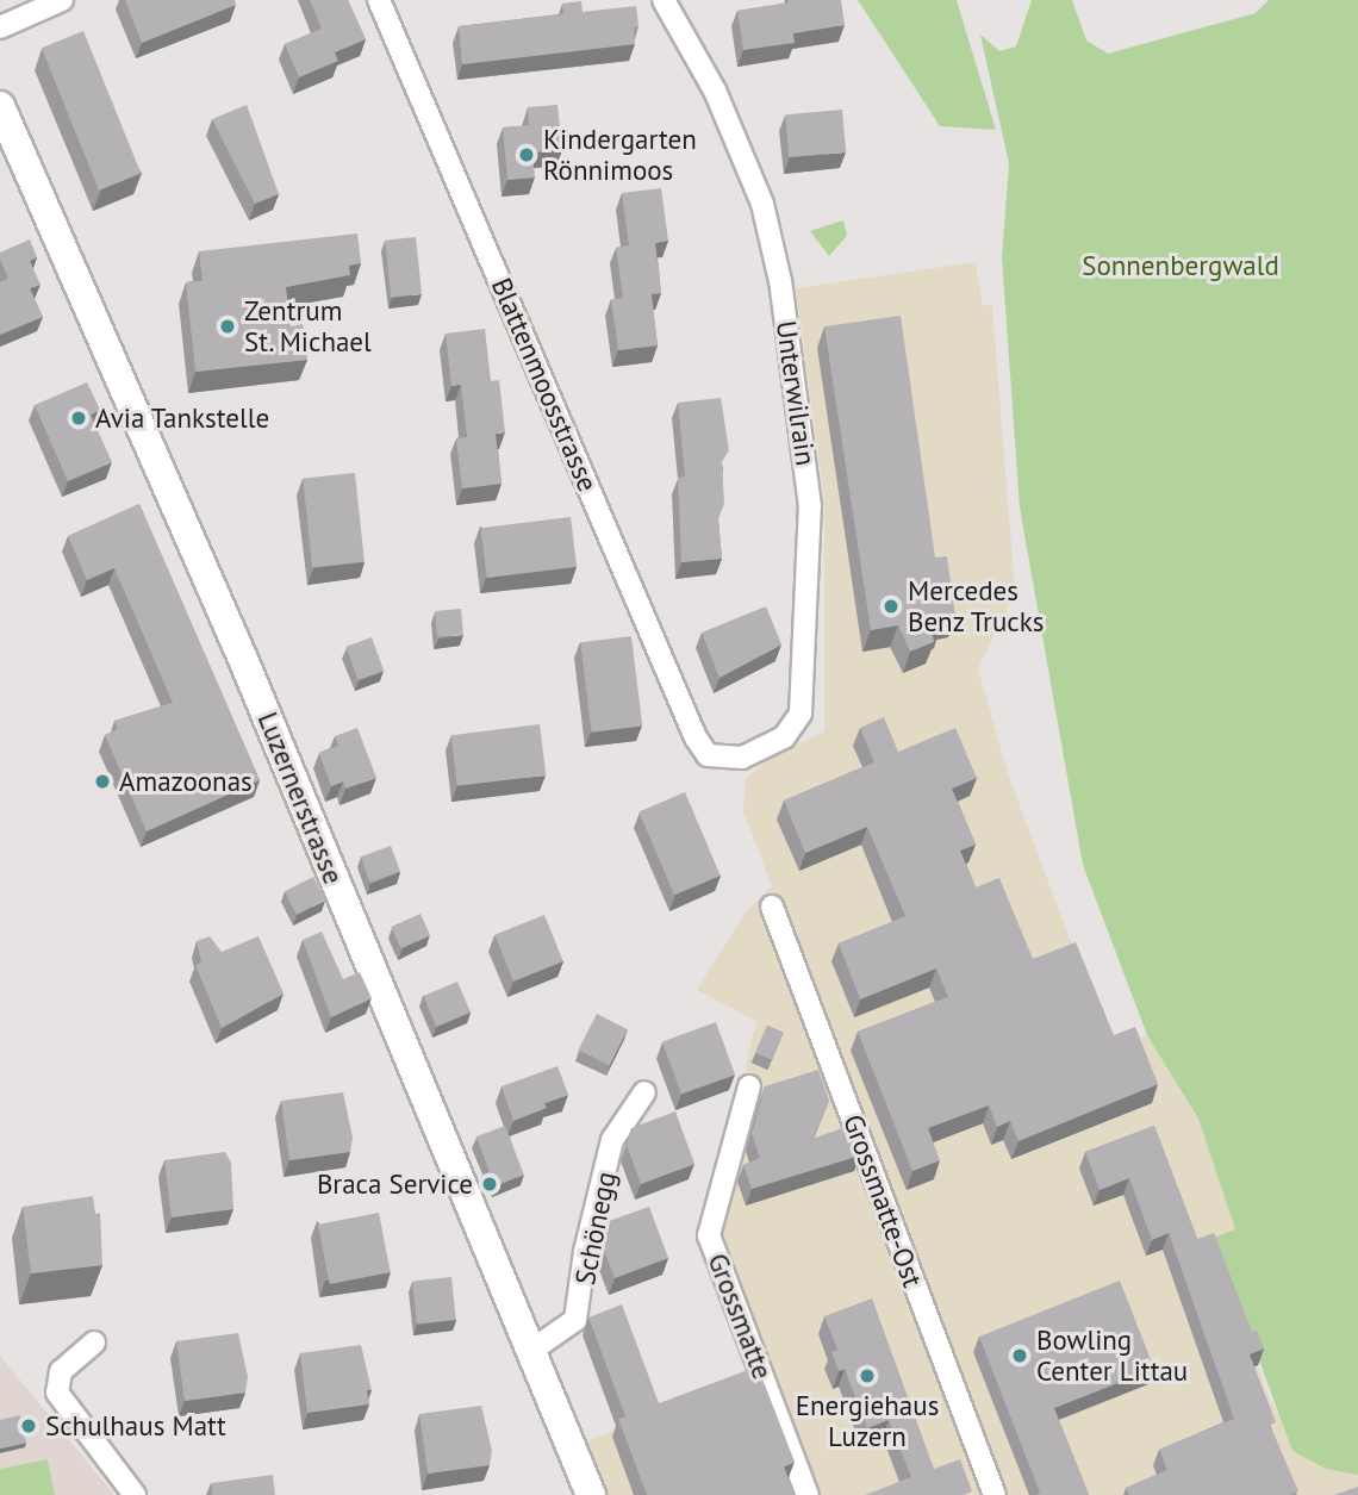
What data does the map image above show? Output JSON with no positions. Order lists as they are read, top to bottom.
{
  "streets": {
    "main road": ["Luzernerstrasse"],
    "street": [
      "Blattenmoosstrasse",
      "Unterwilrain",
      "Grossmatte-Ost",
      "Schönegg",
      "Grossmatte"
    ]
  },
  "crossings": [
    ["Blattenmoosstrasse", "Unterwilrain"],
    ["Luzernerstrasse", "Schönegg"]
  ],
  "parks": ["Sonnenbergwald"],
  "places": [
    "Kindergarten Rönnimoos",
    "Zentrum St. Michael",
    "Avia Tankstelle",
    "Mercedes Benz Trucks",
    "Amazoonas",
    "Braca Service",
    "Bowling Center Littau",
    "Energiehaus Luzern",
    "Schulhaus Matt"
  ]
}
